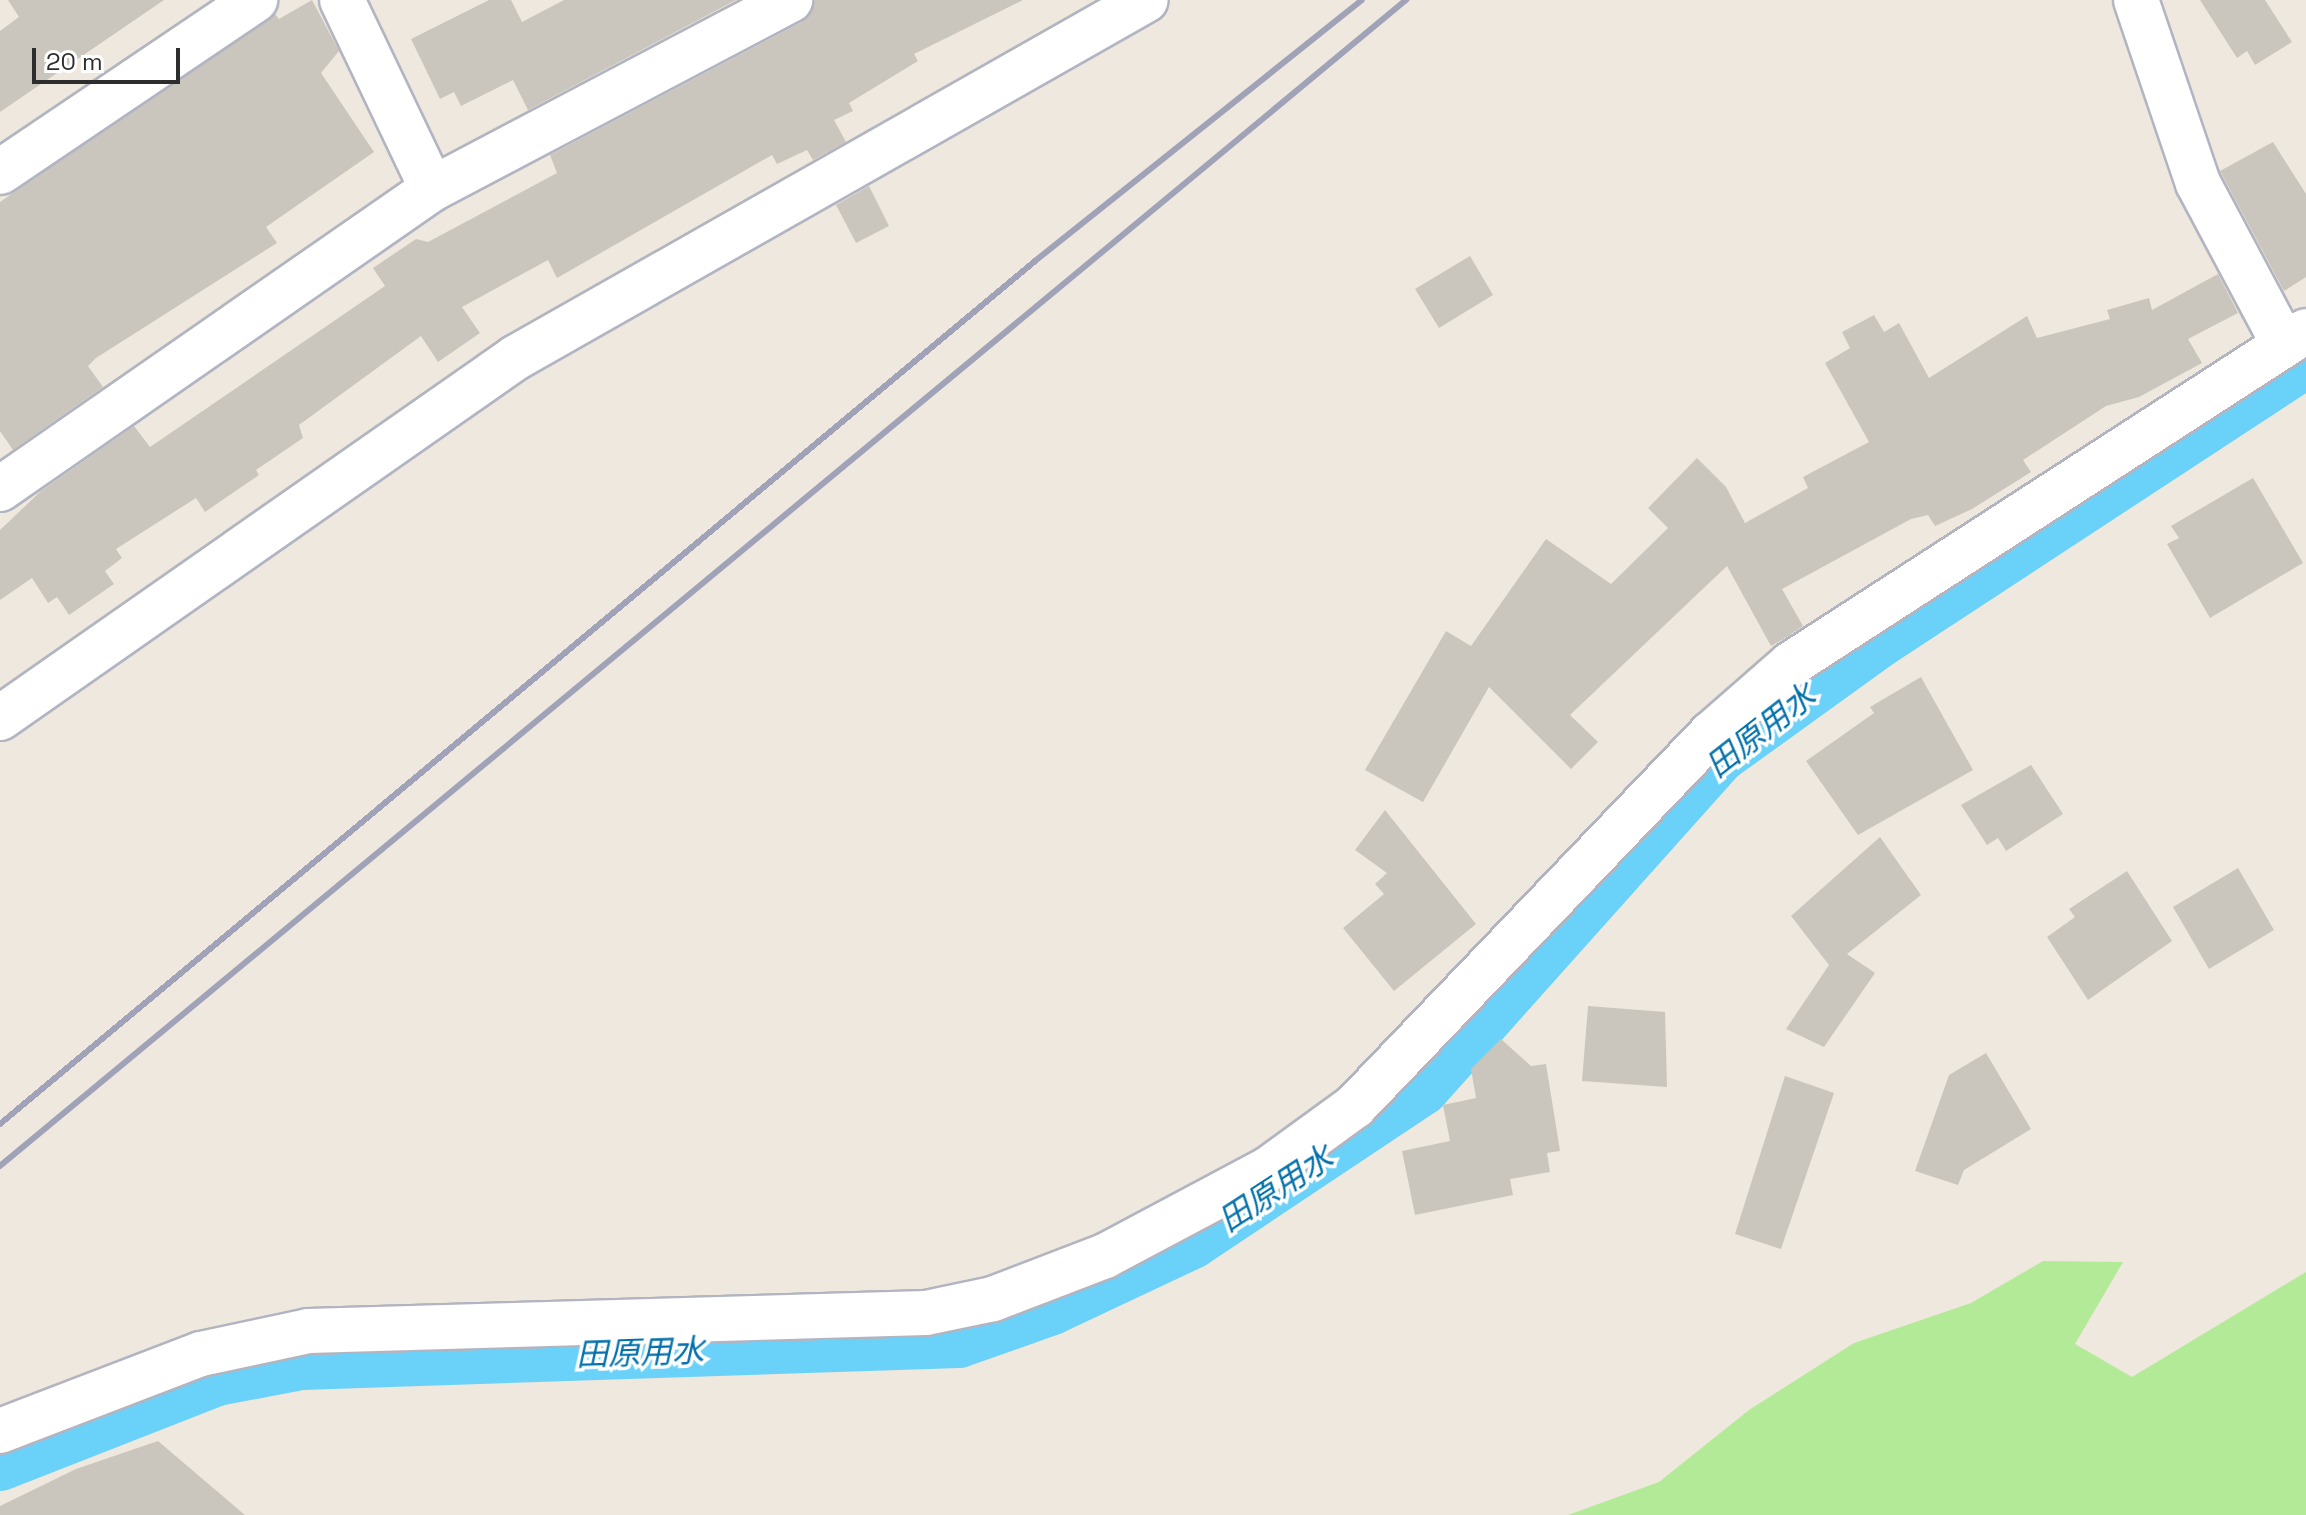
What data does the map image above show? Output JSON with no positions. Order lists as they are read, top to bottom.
{
  "water": ["田原用水"],
  "scale_bar": "20 m"
}
